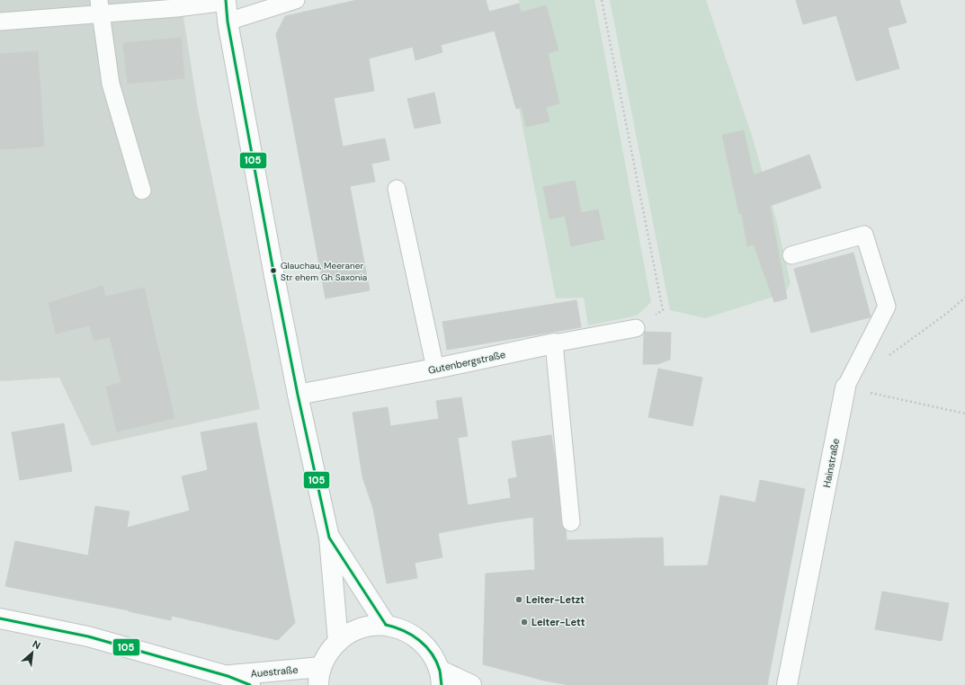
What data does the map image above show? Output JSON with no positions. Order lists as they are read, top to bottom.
{
  "streets": {
    "street": ["Gutenbergstraße", "Hainstraße", "Auestraße"]
  },
  "places": ["Glauchau, Meeraner Str ehem Gh Saxonia", "Leiter-Letzt", "Leiter-Lett"],
  "lines": ["transit line 105"],
  "north": "top right"
}
